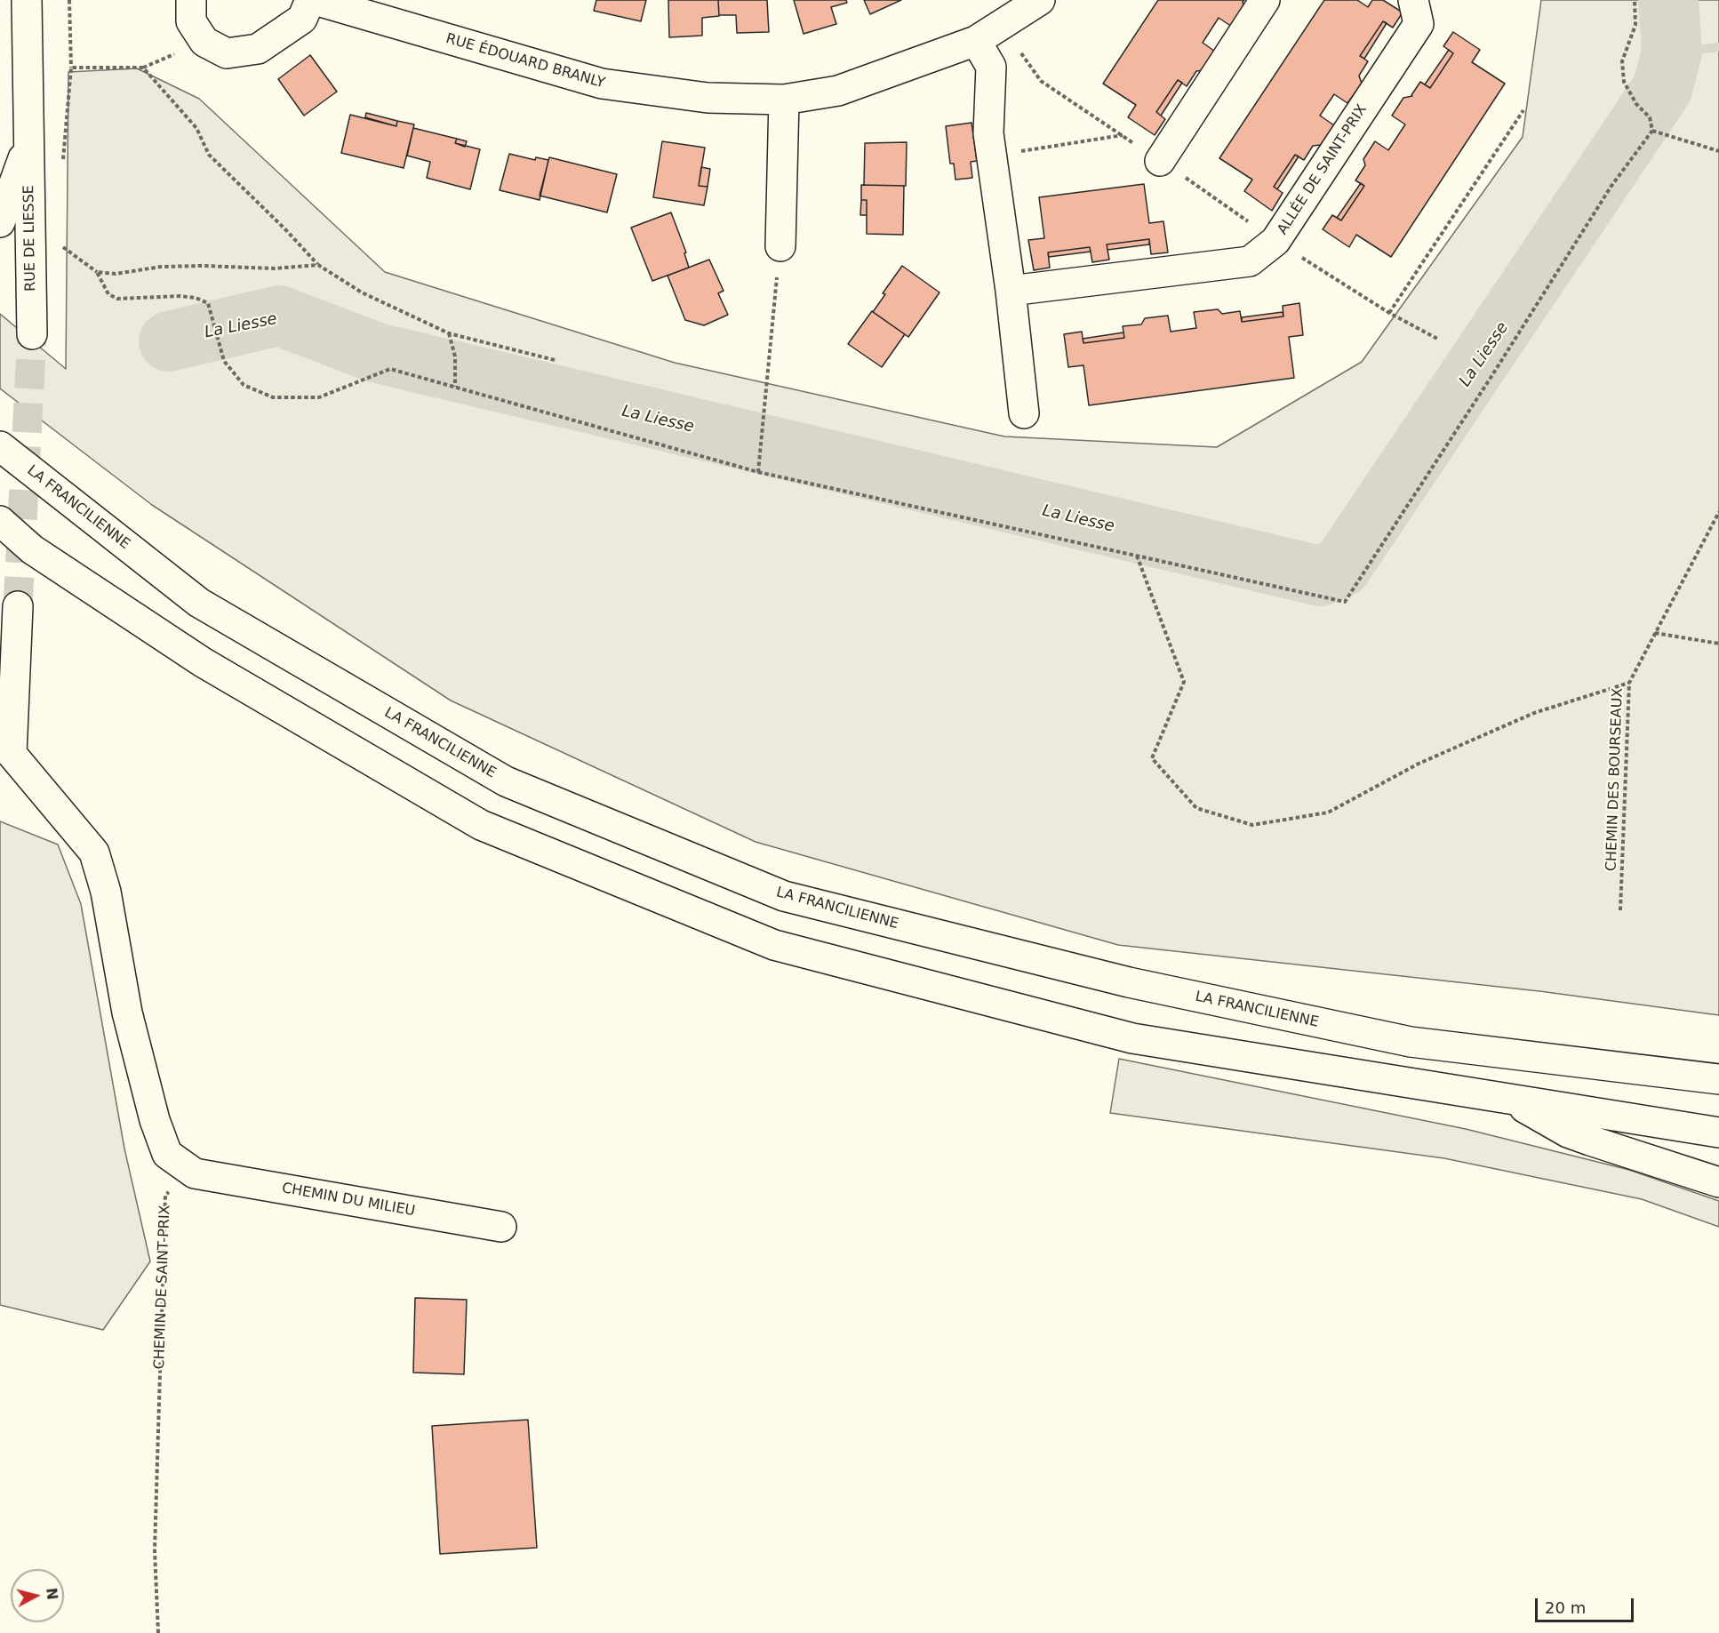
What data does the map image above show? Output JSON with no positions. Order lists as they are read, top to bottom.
{
  "streets": {
    "main road": [
      "RUE ÉDOUARD BRANLY",
      "ALLÉE DE SAINT-PRIX",
      "RUE DE LIESSE",
      "LA FRANCILIENNE",
      "CHEMIN DU MILIEU"
    ],
    "path": ["CHEMIN DES BOURSEAUX", "CHEMIN DE SAINT-PRIX"]
  },
  "crossings": [
    ["CHEMIN DU MILIEU", "CHEMIN DE SAINT-PRIX"]
  ],
  "water": ["La Liesse"],
  "scale_bar": "20 m",
  "north": "right"
}
